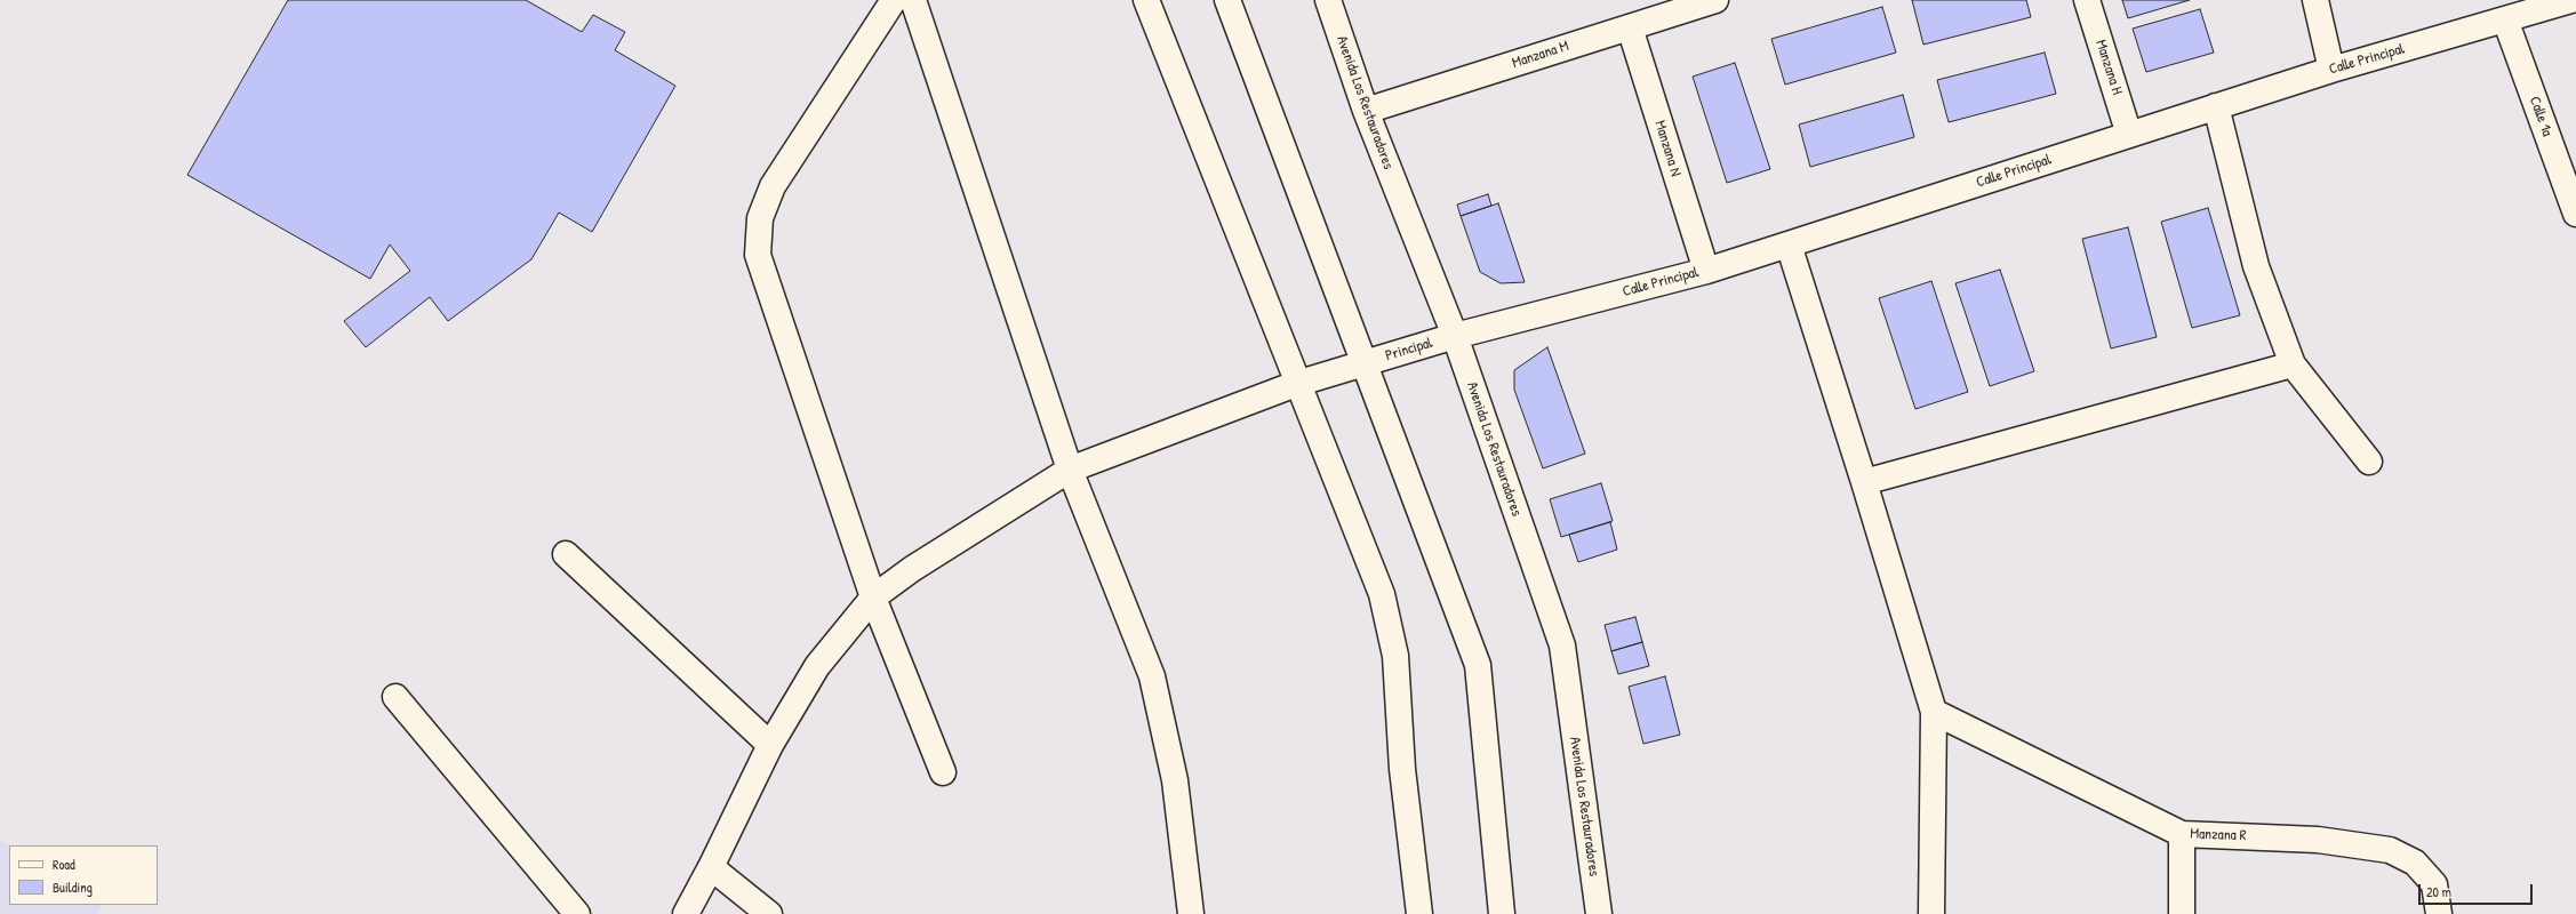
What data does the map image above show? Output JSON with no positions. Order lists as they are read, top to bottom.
{
  "streets": {
    "street": [
      "Manzana M",
      "Calle Principal",
      "Manzana H",
      "Avenida Los Restauradores",
      "Calle 1a",
      "Manzana N",
      "Principal",
      "Manzana R"
    ]
  },
  "crossings": [
    ["Manzana M", "Avenida Los Restauradores"],
    ["Manzana M", "Manzana N"],
    ["Calle Principal", "Manzana H"],
    ["Calle Principal", "Avenida Los Restauradores"],
    ["Calle Principal", "Calle 1a"],
    ["Calle Principal", "Manzana N"],
    ["Calle Principal", "Principal"],
    ["Avenida Los Restauradores", "Principal"]
  ],
  "legend": ["Road", "Building"],
  "scale_bar": "20 m"
}
